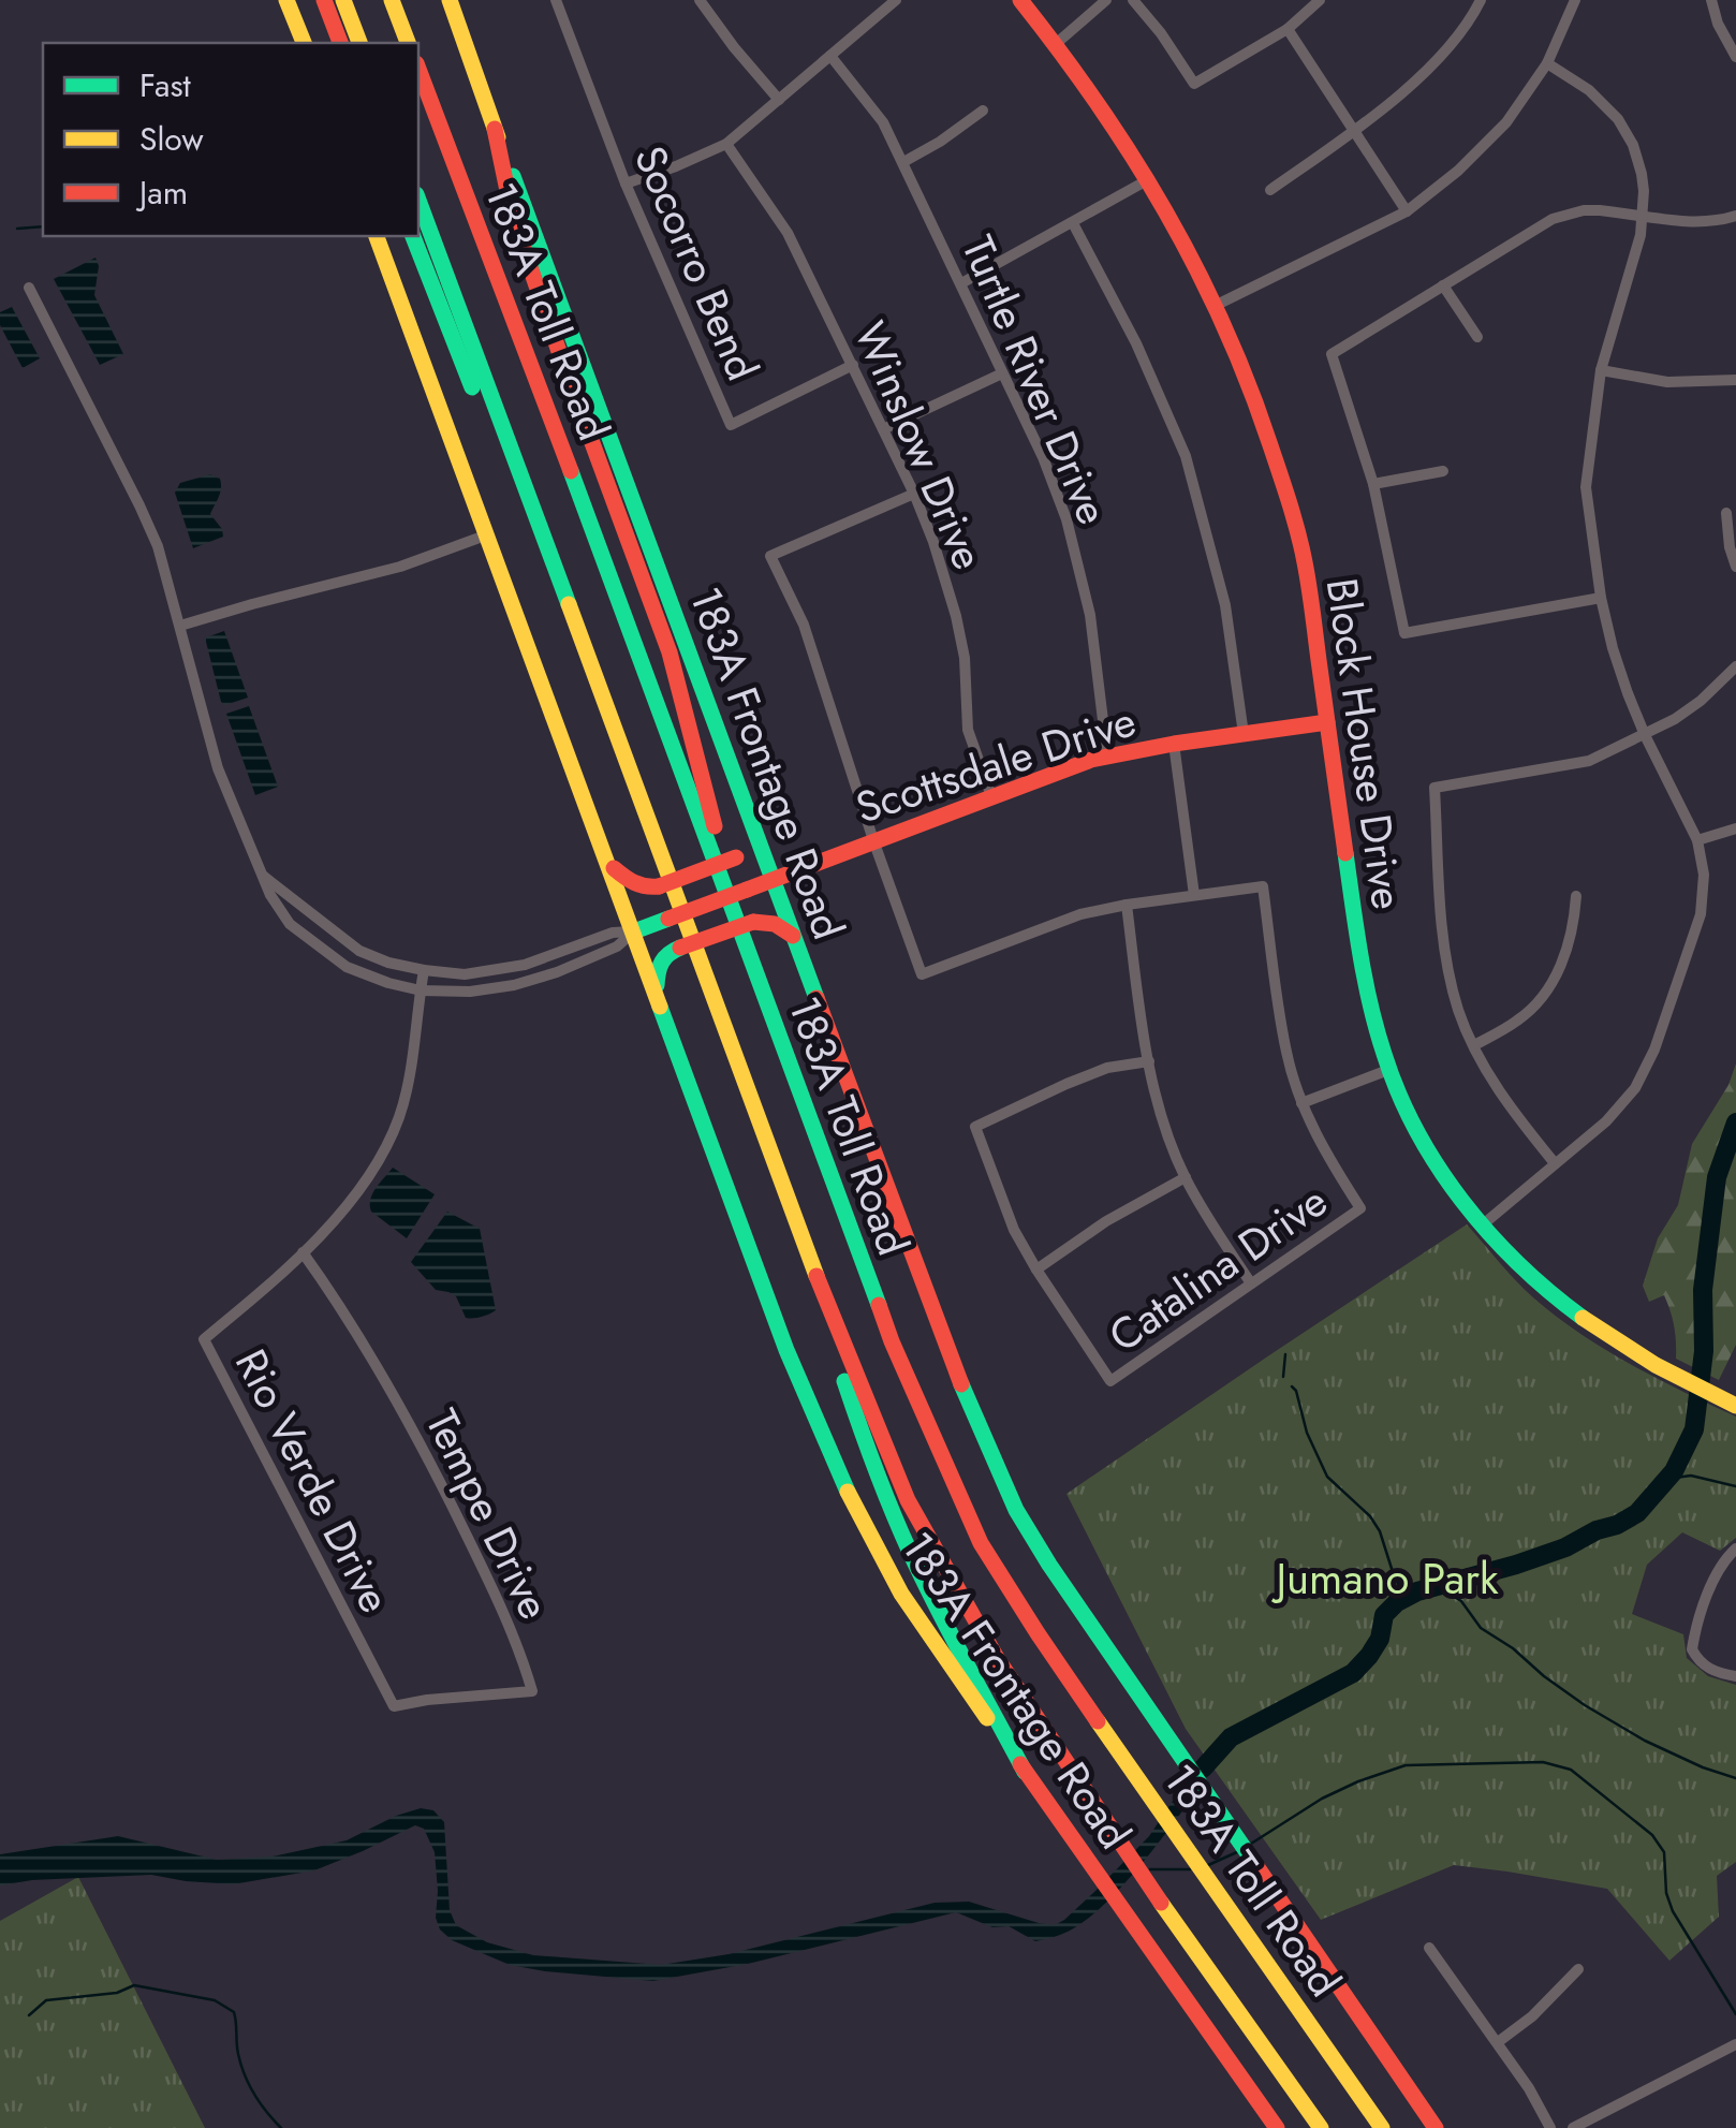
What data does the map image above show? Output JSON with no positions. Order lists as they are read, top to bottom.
{
  "streets": {
    "main road": [
      "183A Toll Road",
      "Block House Drive",
      "183A Frontage Road",
      "Scottsdale Drive"
    ],
    "street": [
      "Socorro Bend",
      "Turtle River Drive",
      "Winslow Drive",
      "Catalina Drive",
      "Rio Verde Drive",
      "Tempe Drive"
    ]
  },
  "crossings": [
    ["Socorro Bend", "Winslow Drive"],
    ["Turtle River Drive", "Scottsdale Drive"],
    ["Winslow Drive", "Scottsdale Drive"],
    ["Block House Drive", "Scottsdale Drive"],
    ["183A Frontage Road", "Scottsdale Drive"],
    ["Scottsdale Drive", "Rio Verde Drive"],
    ["Rio Verde Drive", "Tempe Drive"]
  ],
  "parks": ["Jumano Park"],
  "legend": ["Fast", "Slow", "Jam"]
}
